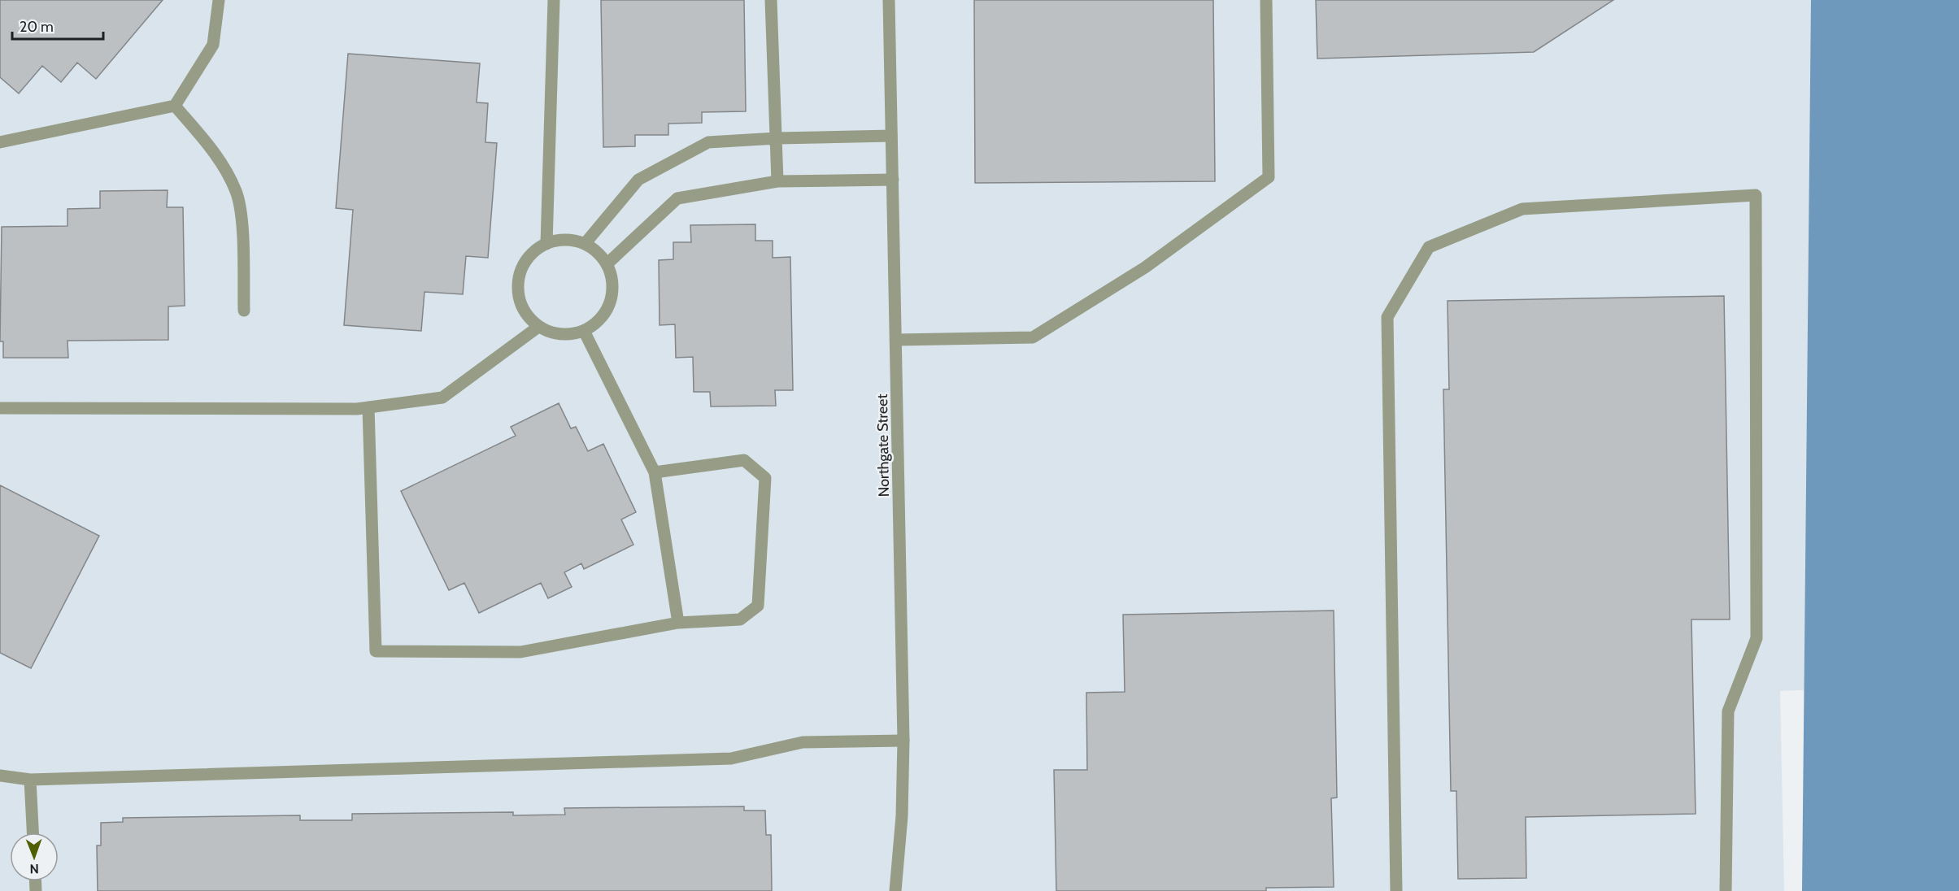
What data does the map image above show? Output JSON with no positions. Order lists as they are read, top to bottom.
{
  "streets": {
    "street": ["Northgate Street"]
  },
  "scale_bar": "20 m",
  "north": "bottom"
}
